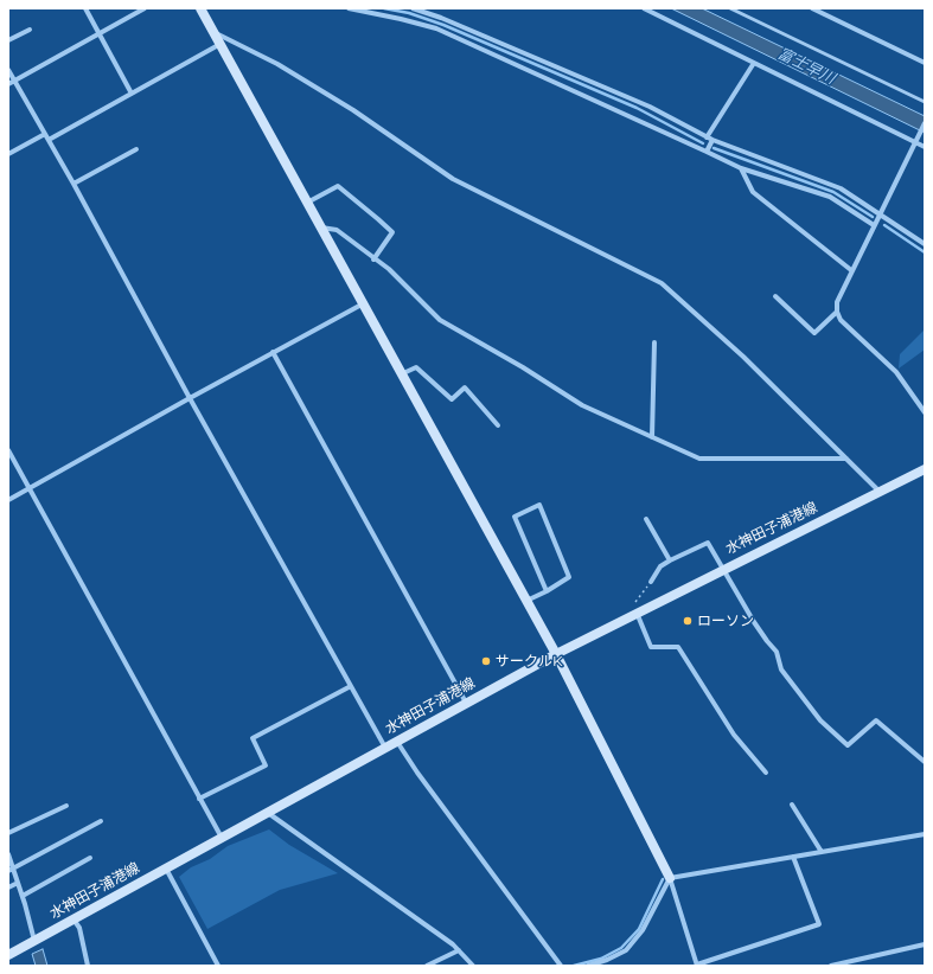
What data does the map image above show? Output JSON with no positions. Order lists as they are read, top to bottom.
{
  "streets": {
    "main road": ["水神田子浦港線"]
  },
  "water": ["富士早川"],
  "places": ["ローソン", "サークルK"]
}
